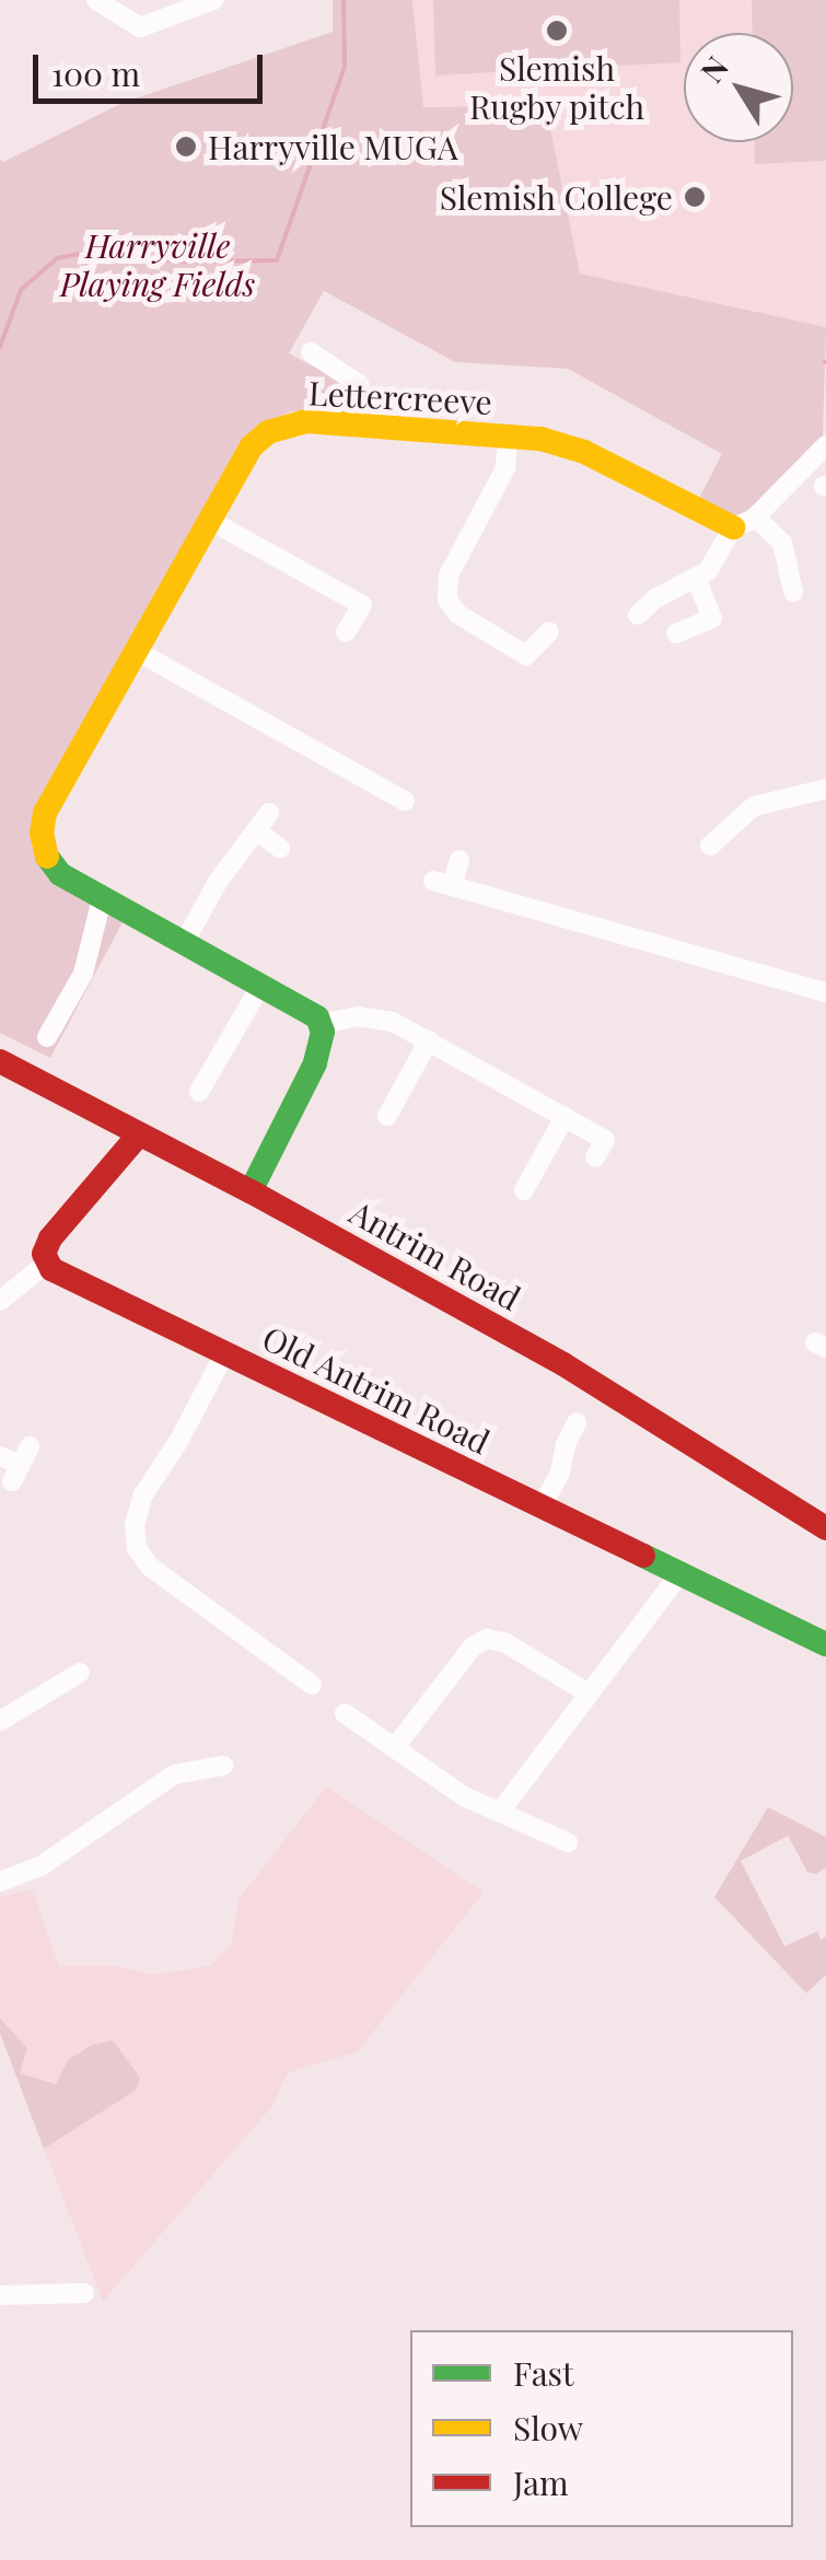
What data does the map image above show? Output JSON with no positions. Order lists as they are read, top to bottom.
{
  "streets": {
    "street": ["Lettercreeve", "Antrim Road", "Old Antrim Road"]
  },
  "parks": ["Harryville Playing Fields"],
  "places": ["Slemish Rugby pitch", "Harryville MUGA", "Slemish College"],
  "legend": ["Fast", "Slow", "Jam"],
  "scale_bar": "100 m",
  "north": "top left"
}
